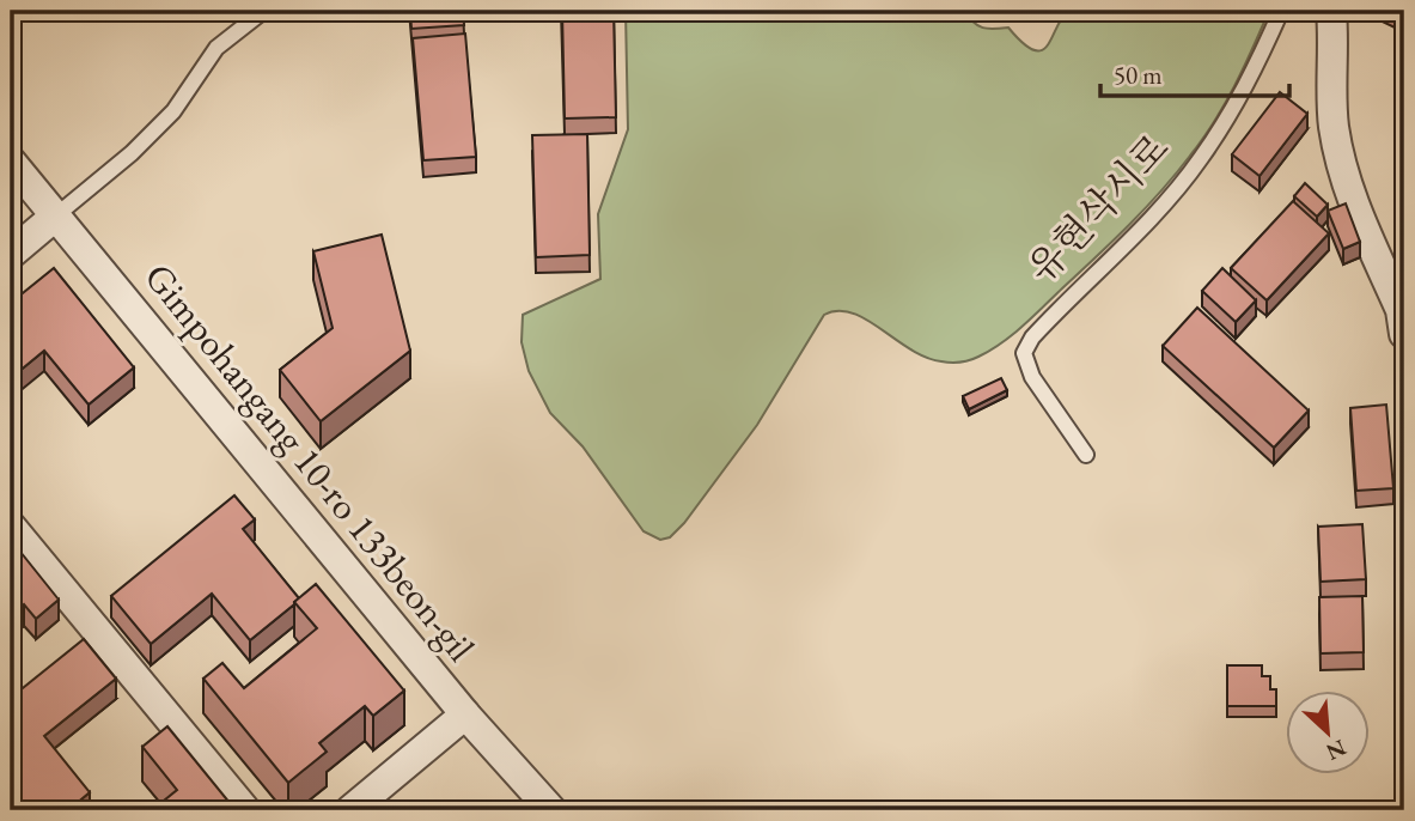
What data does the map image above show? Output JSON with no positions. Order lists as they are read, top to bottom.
{
  "streets": {
    "street": ["Gimpohangang 10-ro 133beon-gil"],
    "lane": ["유현삭시로"]
  },
  "scale_bar": "50 m",
  "north": "bottom right"
}
